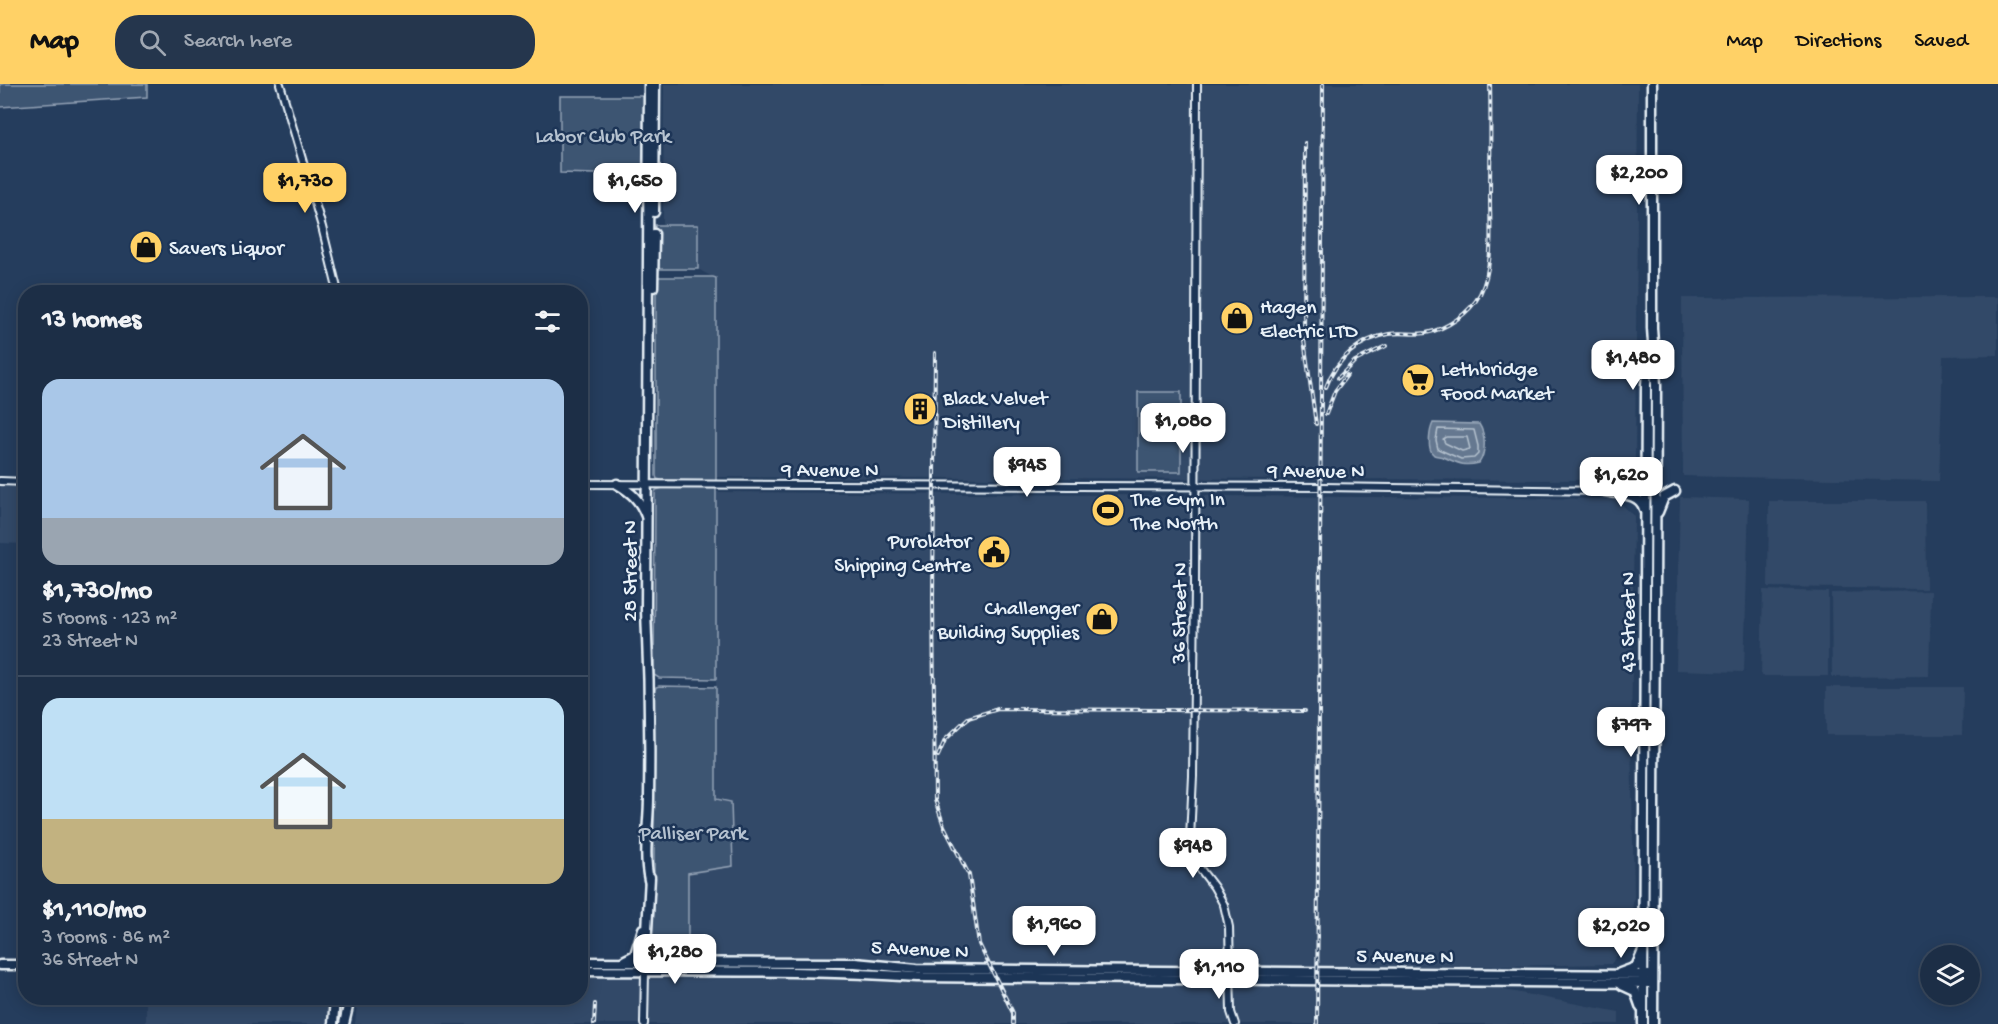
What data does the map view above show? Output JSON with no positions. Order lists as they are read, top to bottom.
{
  "streets": {
    "main road": ["28 Street N", "43 Street N", "5 Avenue N"],
    "street": ["9 Avenue N", "36 Street N"]
  },
  "crossings": [
    ["9 Avenue N", "28 Street N"],
    ["9 Avenue N", "36 Street N"],
    ["9 Avenue N", "43 Street N"],
    ["28 Street N", "5 Avenue N"],
    ["36 Street N", "5 Avenue N"],
    ["43 Street N", "5 Avenue N"]
  ],
  "parks": ["Labor Club Park", "Palliser Park"],
  "places": {
    "shop": ["Savers Liquor", "Hagen Electric LTD", "Challenger Building Supplies"],
    "supermarket": ["Lethbridge Food Market"],
    "building": ["Black Velvet Distillery"],
    "sports": ["The Gym In The North"],
    "public building": ["Purolator Shipping Centre"]
  },
  "page": {
    "header": "Map",
    "search": "Search here",
    "nav": ["Map", "Directions", "Saved"],
    "price": [
      "$2,200",
      "$1,730",
      "$1,650",
      "$1,480",
      "$1,080",
      "$945",
      "$1,620",
      "$797",
      "$948",
      "$1,960",
      "$2,020",
      "$1,280",
      "$1,110"
    ],
    "heading": "13 homes",
    "list": [
      {
        "name": "$1,730/mo",
        "note": "5 rooms · 123 m² · 23 Street N"
      },
      {
        "name": "$1,110/mo",
        "note": "3 rooms · 86 m² · 36 Street N"
      }
    ]
  }
}
